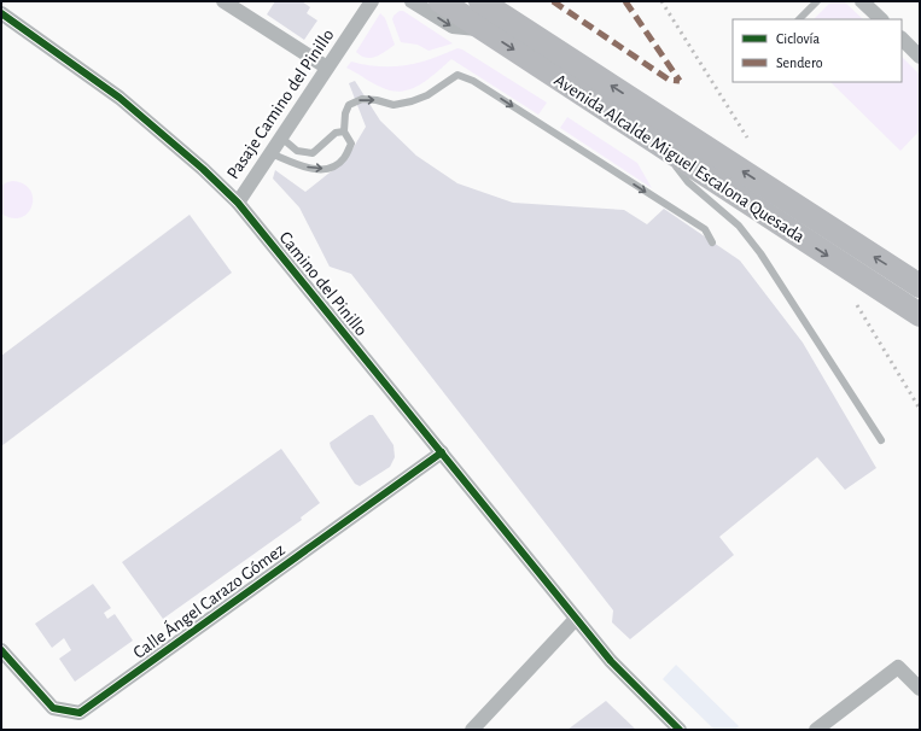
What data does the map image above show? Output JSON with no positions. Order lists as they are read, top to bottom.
{
  "streets": {
    "main road": ["Avenida Alcalde Miguel Escalona Quesada"],
    "street": ["Pasaje Camino del Pinillo", "Camino del Pinillo", "Calle Ángel Carazo Gómez"]
  },
  "crossings": [
    ["Pasaje Camino del Pinillo", "Camino del Pinillo"],
    ["Camino del Pinillo", "Calle Ángel Carazo Gómez"]
  ],
  "legend": ["Ciclovía", "Sendero"]
}
